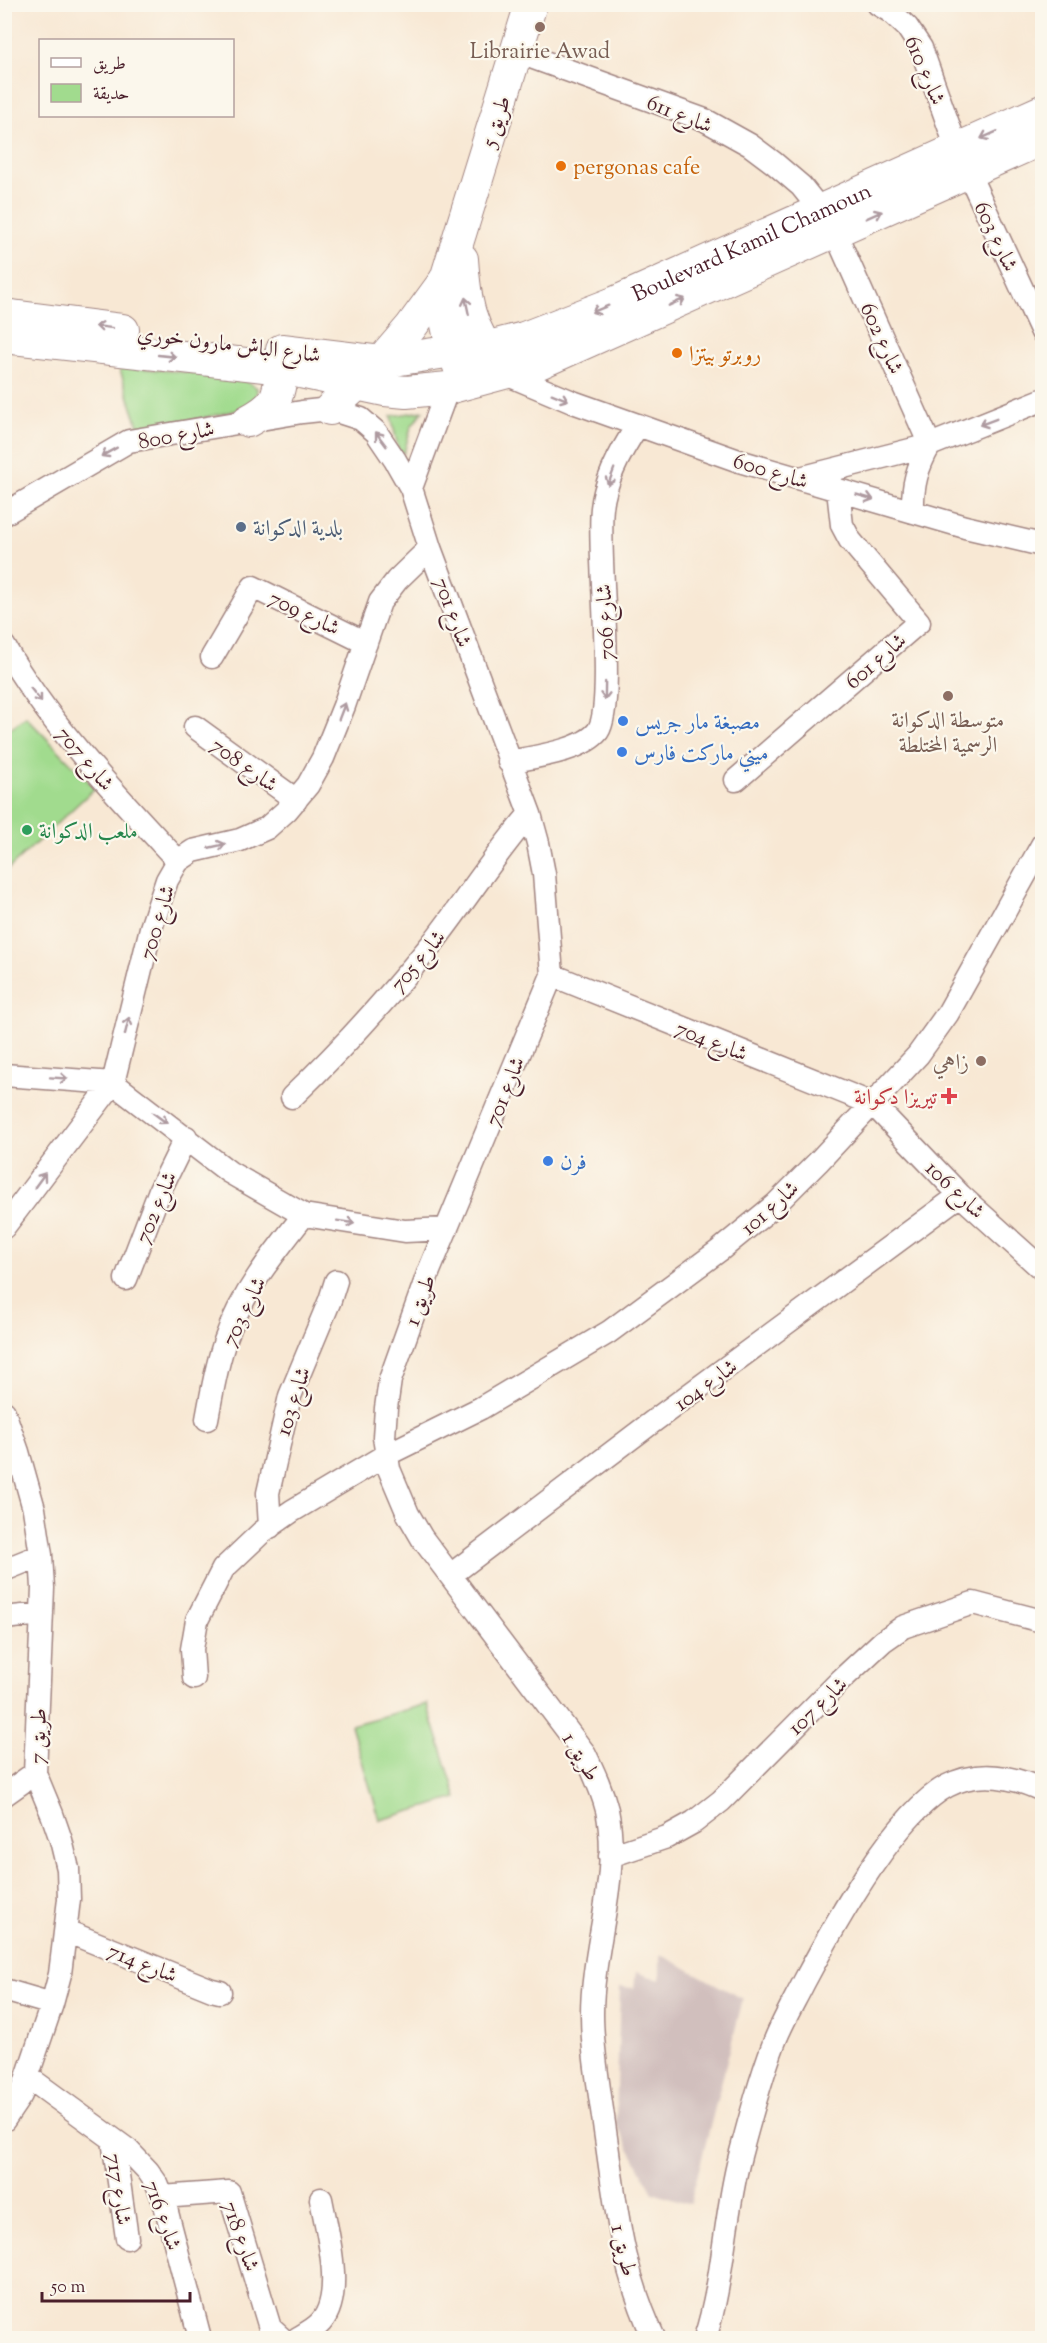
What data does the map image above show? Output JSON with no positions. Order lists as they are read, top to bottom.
{
  "streets": {
    "main road": ["طريق 5", "Boulevard Kamil Chamoun", "شارع الباش مارون خوري"],
    "street": [
      "شارع 610",
      "شارع 611",
      "شارع 603",
      "شارع 602",
      "800 شارع",
      "شارع 600",
      "شارع 709",
      "شارع 701",
      "شارع 706",
      "شارع 601",
      "شارع 707",
      "شارع 708",
      "شارع 700",
      "شارع 705",
      "شارع 704",
      "شارع 106",
      "شارع 702",
      "شارع 101",
      "طريق 1",
      "شارع 703",
      "شارع 104",
      "شارع 103",
      "شارع 107",
      "7 طريق",
      "شارع 714",
      "شارع 717",
      "شارع 716",
      "شارع 718"
    ]
  },
  "crossings": [
    ["شارع 610", "شارع 603"],
    ["شارع 610", "Boulevard Kamil Chamoun"],
    ["شارع 611", "طريق 5"],
    ["شارع 611", "Boulevard Kamil Chamoun"],
    ["شارع 611", "شارع 602"],
    ["شارع 603", "Boulevard Kamil Chamoun"],
    ["Boulevard Kamil Chamoun", "شارع 602"],
    ["Boulevard Kamil Chamoun", "شارع الباش مارون خوري"],
    ["Boulevard Kamil Chamoun", "شارع 600"],
    ["800 شارع", "شارع 701"],
    ["شارع 600", "شارع 706"],
    ["شارع 600", "شارع 601"],
    ["شارع 709", "شارع 700"],
    ["شارع 701", "شارع 706"],
    ["شارع 701", "شارع 700"],
    ["شارع 701", "شارع 705"],
    ["شارع 701", "شارع 704"],
    ["شارع 701", "طريق 1"],
    ["شارع 707", "شارع 700"],
    ["شارع 708", "شارع 700"],
    ["شارع 704", "شارع 106"],
    ["شارع 704", "شارع 101"],
    ["شارع 106", "شارع 101"],
    ["شارع 106", "شارع 104"],
    ["شارع 101", "طريق 1"],
    ["شارع 101", "شارع 103"],
    ["طريق 1", "شارع 104"],
    ["طريق 1", "شارع 107"],
    ["7 طريق", "شارع 714"],
    ["7 طريق", "شارع 716"],
    ["شارع 717", "شارع 716"],
    ["شارع 716", "شارع 718"]
  ],
  "one_way": [
    "شارع الباش مارون خوري",
    "800 شارع",
    "شارع 600",
    "شارع 706",
    "شارع 707",
    "شارع 700"
  ],
  "places": {
    "other": [
      "Librairie Awad",
      "pergonas cafe",
      "روبرتو بيتزا",
      "بلدية الدكوانة",
      "متوسطة الدكوانة الرسمية المختلطة",
      "مصبغة مار جريس",
      "ميني ماركت فارس",
      "ملعب الدكوانة",
      "زاهي",
      "فرن"
    ],
    "health": ["تيريزا دكوانة"]
  },
  "legend": ["طريق", "حديقة"],
  "scale_bar": "50 m"
}
